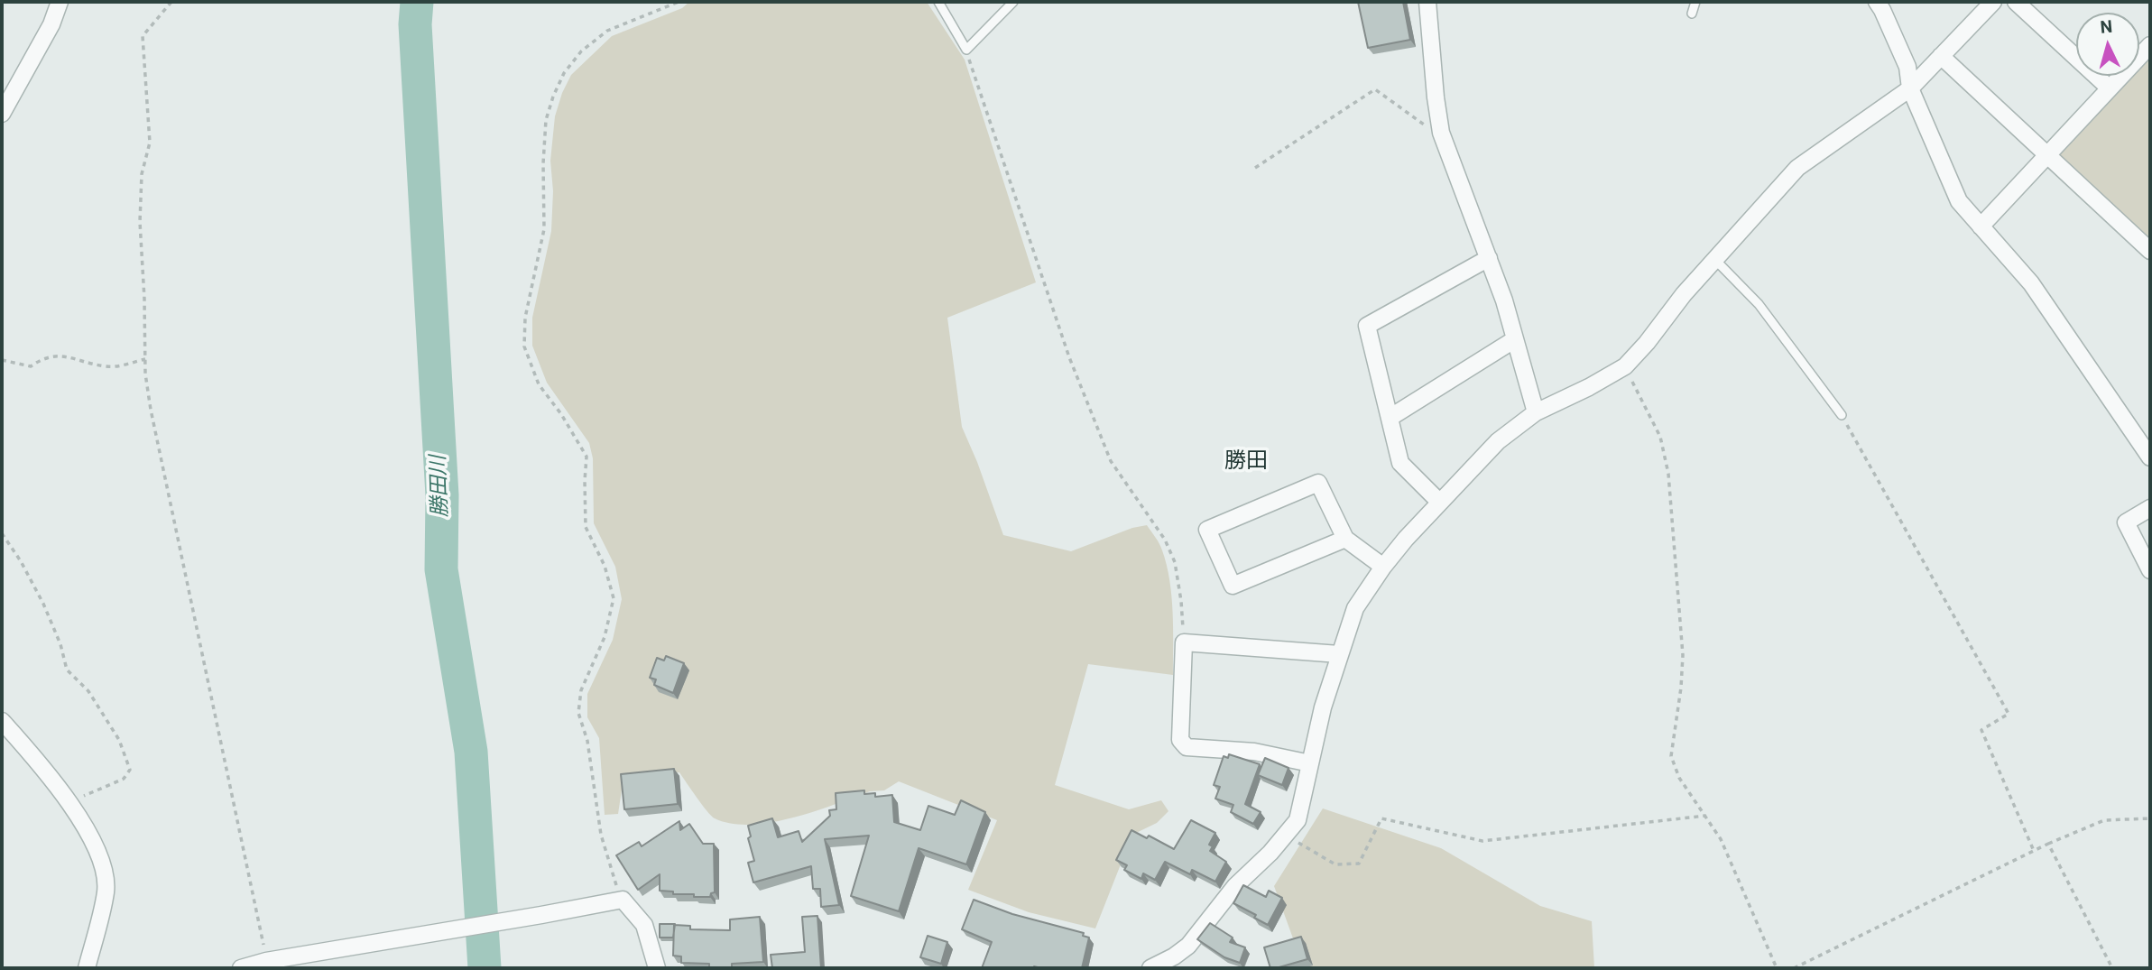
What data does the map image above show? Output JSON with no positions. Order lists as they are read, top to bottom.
{
  "districts": ["勝田"],
  "water": ["勝田川"],
  "north": "top"
}
